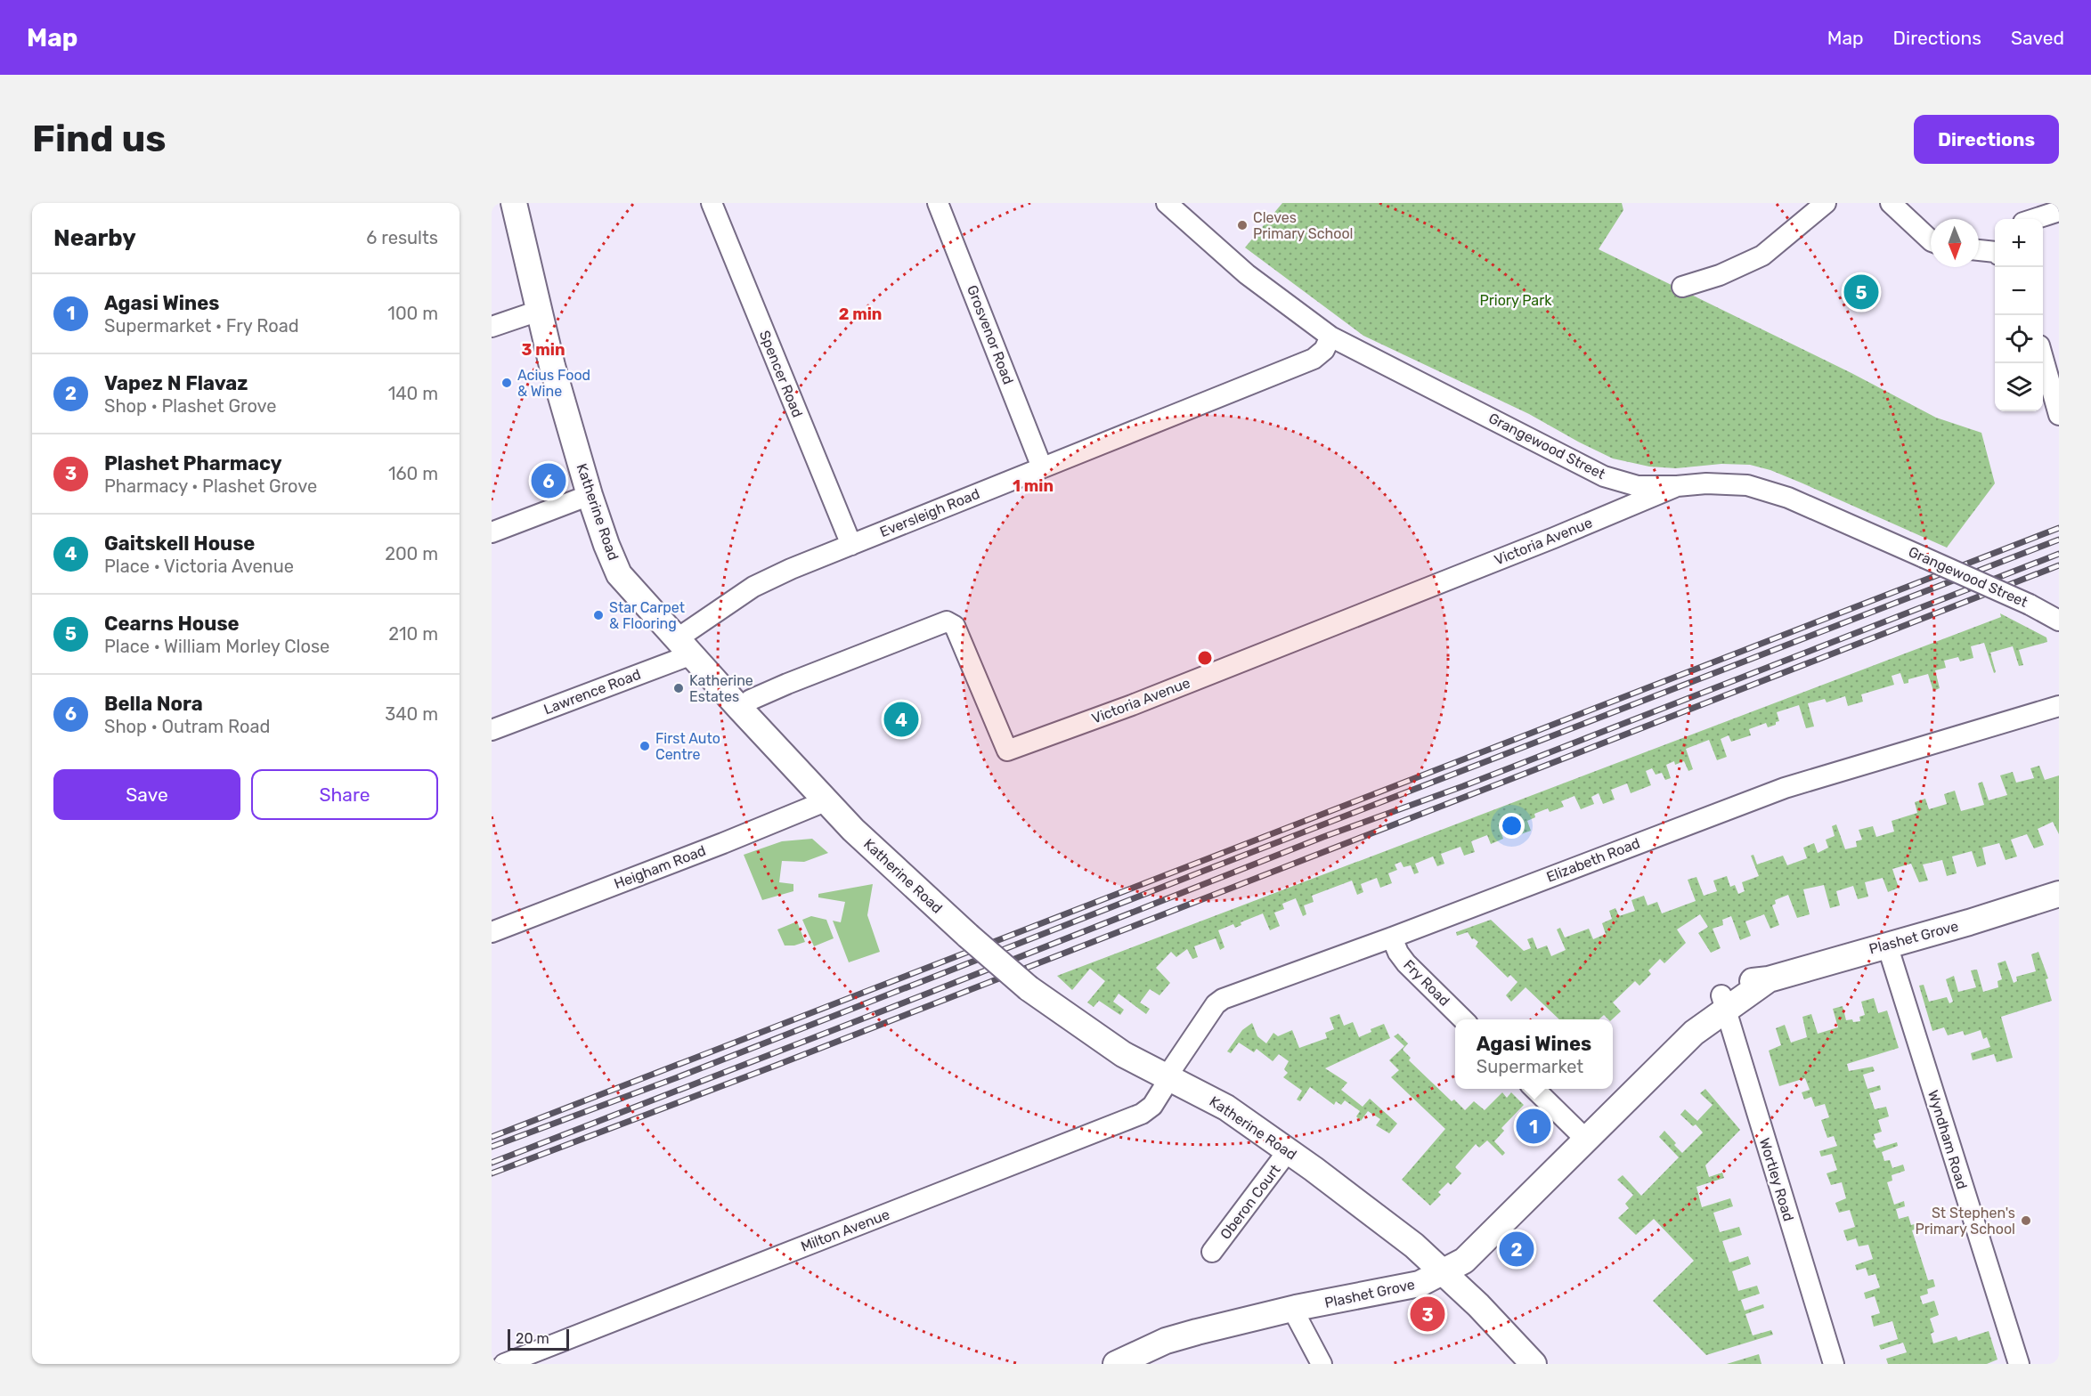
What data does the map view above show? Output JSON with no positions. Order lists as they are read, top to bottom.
{
  "streets": {
    "main road": ["Katherine Road", "Plashet Grove"],
    "street": [
      "Grosvenor Road",
      "Spencer Road",
      "Grangewood Street",
      "Eversleigh Road",
      "Victoria Avenue",
      "Lawrence Road",
      "Elizabeth Road",
      "Heigham Road",
      "Fry Road",
      "Wyndham Road",
      "Wortley Road",
      "Oberon Court",
      "Milton Avenue"
    ]
  },
  "crossings": [
    ["Grosvenor Road", "Eversleigh Road"],
    ["Spencer Road", "Eversleigh Road"],
    ["Grangewood Street", "Eversleigh Road"],
    ["Grangewood Street", "Victoria Avenue"],
    ["Katherine Road", "Eversleigh Road"],
    ["Katherine Road", "Victoria Avenue"],
    ["Katherine Road", "Lawrence Road"],
    ["Katherine Road", "Elizabeth Road"],
    ["Katherine Road", "Heigham Road"],
    ["Katherine Road", "Plashet Grove"],
    ["Katherine Road", "Oberon Court"],
    ["Katherine Road", "Milton Avenue"],
    ["Eversleigh Road", "Lawrence Road"],
    ["Elizabeth Road", "Fry Road"],
    ["Elizabeth Road", "Milton Avenue"],
    ["Plashet Grove", "Wyndham Road"],
    ["Plashet Grove", "Wortley Road"]
  ],
  "parks": ["Priory Park"],
  "places": [
    "Cleves Primary School",
    "Acius Food & Wine",
    "Star Carpet & Flooring",
    "Katherine Estates",
    "First Auto Centre",
    "St Stephen's Primary School"
  ],
  "scale_bar": "20 m",
  "north": "bottom",
  "page": {
    "header": "Map",
    "nav": ["Map", "Directions", "Saved"],
    "buttons": [
      "Directions",
      ["Save", "Share"]
    ],
    "title": "Find us",
    "heading": ["Nearby", "6 results"],
    "map_buttons": ["+", "−"],
    "list": [
      {
        "mark": "1",
        "name": "Agasi Wines",
        "note": "Supermarket · Fry Road",
        "value": "100 m"
      },
      {
        "mark": "2",
        "name": "Vapez N Flavaz",
        "note": "Shop · Plashet Grove",
        "value": "140 m"
      },
      {
        "mark": "3",
        "name": "Plashet Pharmacy",
        "note": "Pharmacy · Plashet Grove",
        "value": "160 m"
      },
      {
        "mark": "4",
        "name": "Gaitskell House",
        "note": "Place · Victoria Avenue",
        "value": "200 m"
      },
      {
        "mark": "5",
        "name": "Cearns House",
        "note": "Place · William Morley Close",
        "value": "210 m"
      },
      {
        "mark": "6",
        "name": "Bella Nora",
        "note": "Shop · Outram Road",
        "value": "340 m"
      }
    ],
    "pins": [
      "5",
      "6",
      "4",
      "1",
      "2",
      "3"
    ],
    "popup": ["Agasi Wines", "Supermarket"],
    "scale": "20 m"
  },
  "rings": ["2 min", "3 min", "1 min"]
}
